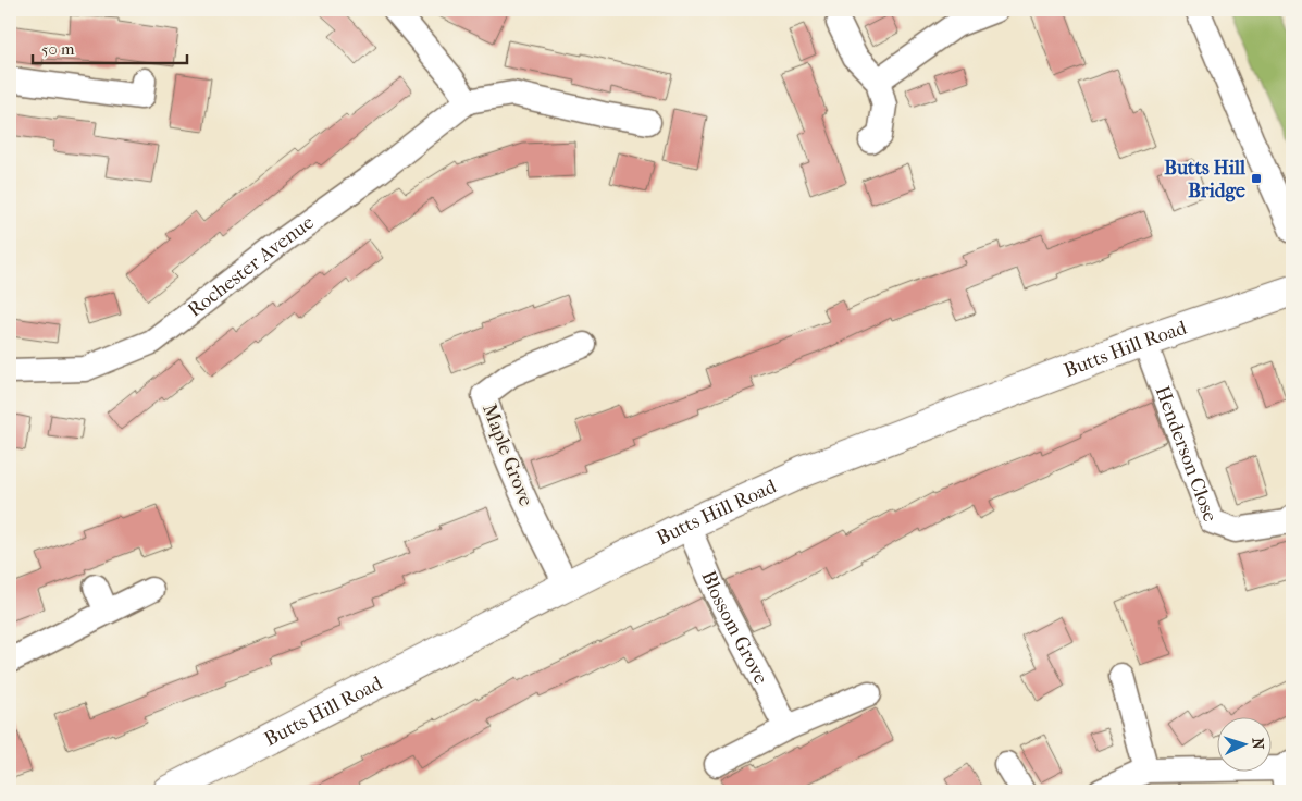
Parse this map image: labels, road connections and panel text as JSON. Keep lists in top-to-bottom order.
{
  "streets": {
    "street": [
      "Rochester Avenue",
      "Butts Hill Road",
      "Henderson Close",
      "Maple Grove",
      "Blossom Grove"
    ]
  },
  "crossings": [
    ["Butts Hill Road", "Henderson Close"],
    ["Butts Hill Road", "Maple Grove"],
    ["Butts Hill Road", "Blossom Grove"]
  ],
  "places": {
    "transit": ["Butts Hill Bridge"]
  },
  "scale_bar": "50 m",
  "north": "right"
}
